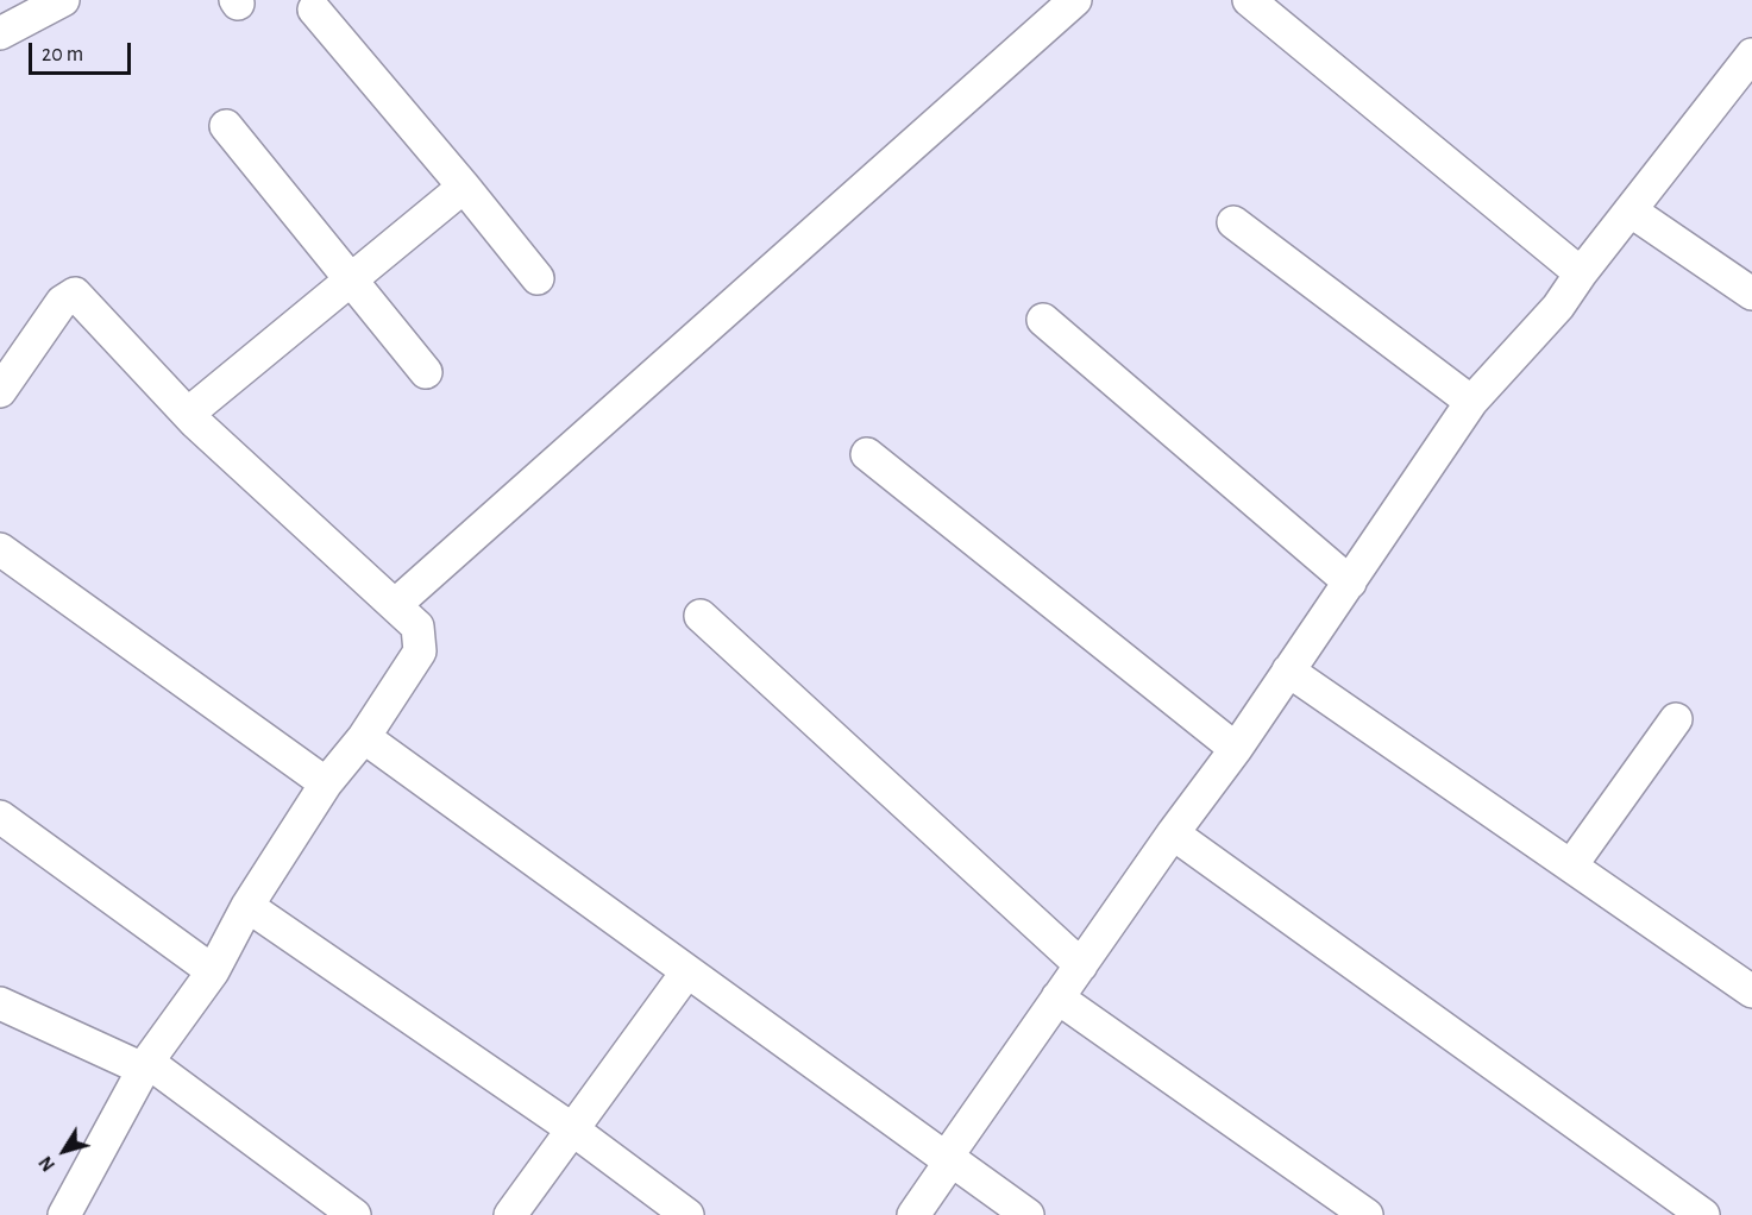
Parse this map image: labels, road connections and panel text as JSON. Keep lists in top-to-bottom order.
{
  "scale_bar": "20 m",
  "north": "bottom left"
}
